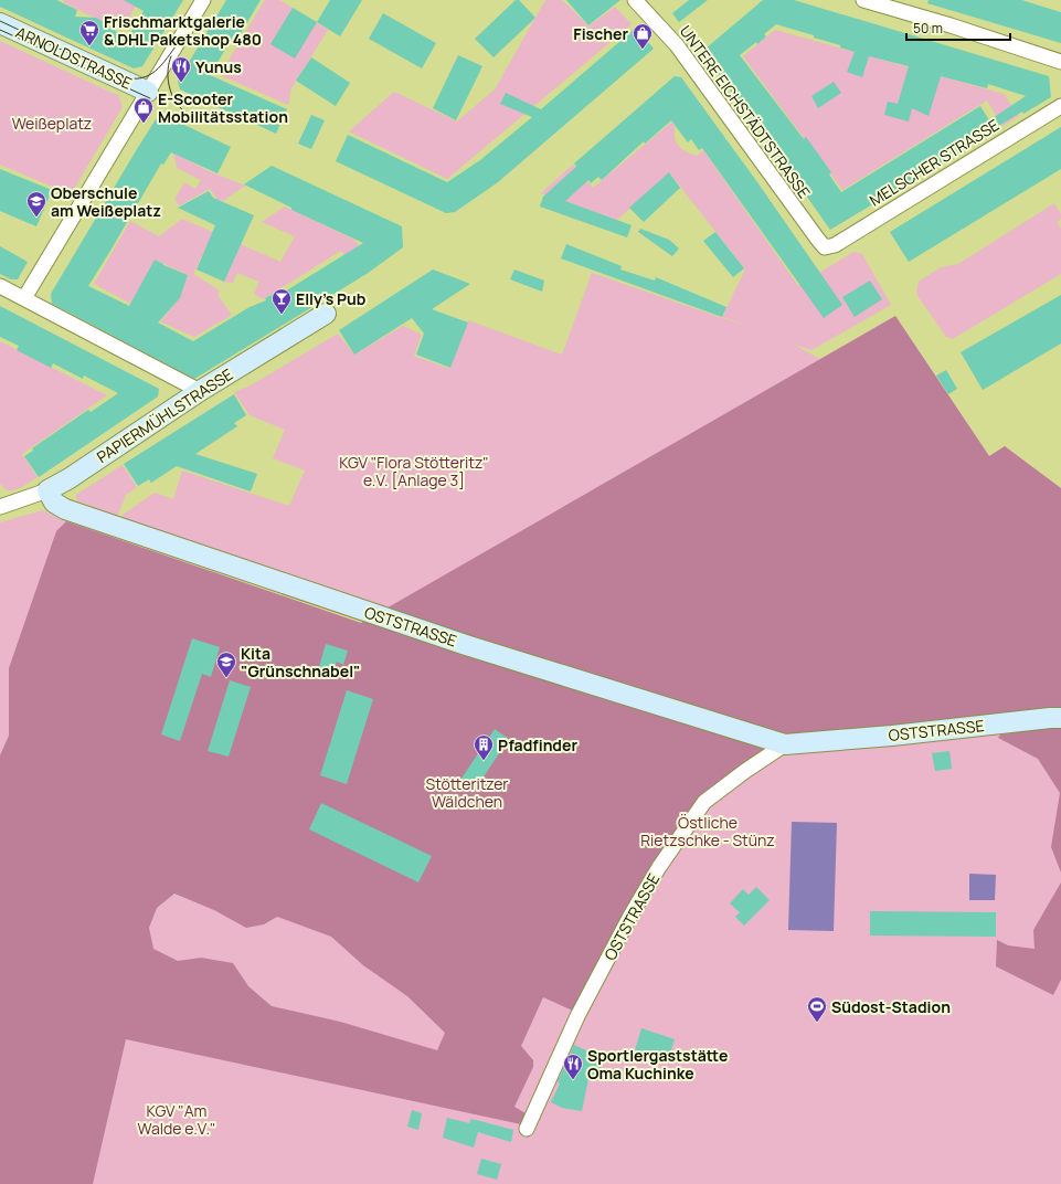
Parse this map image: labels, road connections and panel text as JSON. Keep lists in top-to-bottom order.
{
  "streets": {
    "street": [
      "ARNOLDSTRASSE",
      "UNTERE EICHSTÄDTSTRASSE",
      "MELSCHER STRASSE",
      "PAPIERMÜHLSTRASSE",
      "OSTSTRASSE"
    ]
  },
  "crossings": [
    ["UNTERE EICHSTÄDTSTRASSE", "MELSCHER STRASSE"],
    ["PAPIERMÜHLSTRASSE", "OSTSTRASSE"]
  ],
  "parks": [
    "Weißeplatz",
    "KGV \"Flora Stötteritz\" e.V. [Anlage 3]",
    "Stötteritzer Wäldchen",
    "Östliche Rietzschke - Stünz",
    "KGV \"Am Walde e.V.\""
  ],
  "places": {
    "supermarket": ["Frischmarktgalerie & DHL Paketshop 480"],
    "shop": ["Fischer", "E-Scooter Mobilitätsstation"],
    "restaurant": ["Yunus", "Sportlergaststätte Oma Kuchinke"],
    "school or university": ["Oberschule am Weißeplatz", "Kita \"Grünschnabel\""],
    "bar": ["Elly's Pub"],
    "building": ["Pfadfinder"],
    "sports": ["Südost-Stadion"]
  },
  "scale_bar": "50 m"
}
